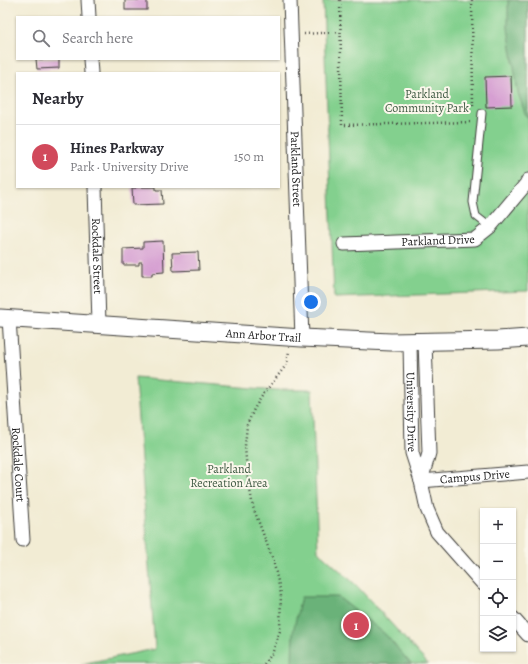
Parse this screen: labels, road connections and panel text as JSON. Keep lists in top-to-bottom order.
{
  "streets": {
    "street": [
      "Parkland Street",
      "Parkland Drive",
      "Rockdale Street",
      "Ann Arbor Trail",
      "University Drive",
      "Rockdale Court",
      "Campus Drive"
    ]
  },
  "crossings": [
    ["Parkland Street", "Ann Arbor Trail"],
    ["Rockdale Street", "Ann Arbor Trail"],
    ["Ann Arbor Trail", "University Drive"],
    ["Ann Arbor Trail", "Rockdale Court"],
    ["University Drive", "Campus Drive"]
  ],
  "parks": ["Parkland Community Park", "Parkland Recreation Area"],
  "page": {
    "search": "Search here",
    "heading": "Nearby",
    "list": [
      {
        "mark": "1",
        "name": "Hines Parkway",
        "note": "Park · University Drive",
        "value": "150 m"
      }
    ],
    "map_buttons": ["+", "−"],
    "pins": "1"
  }
}
